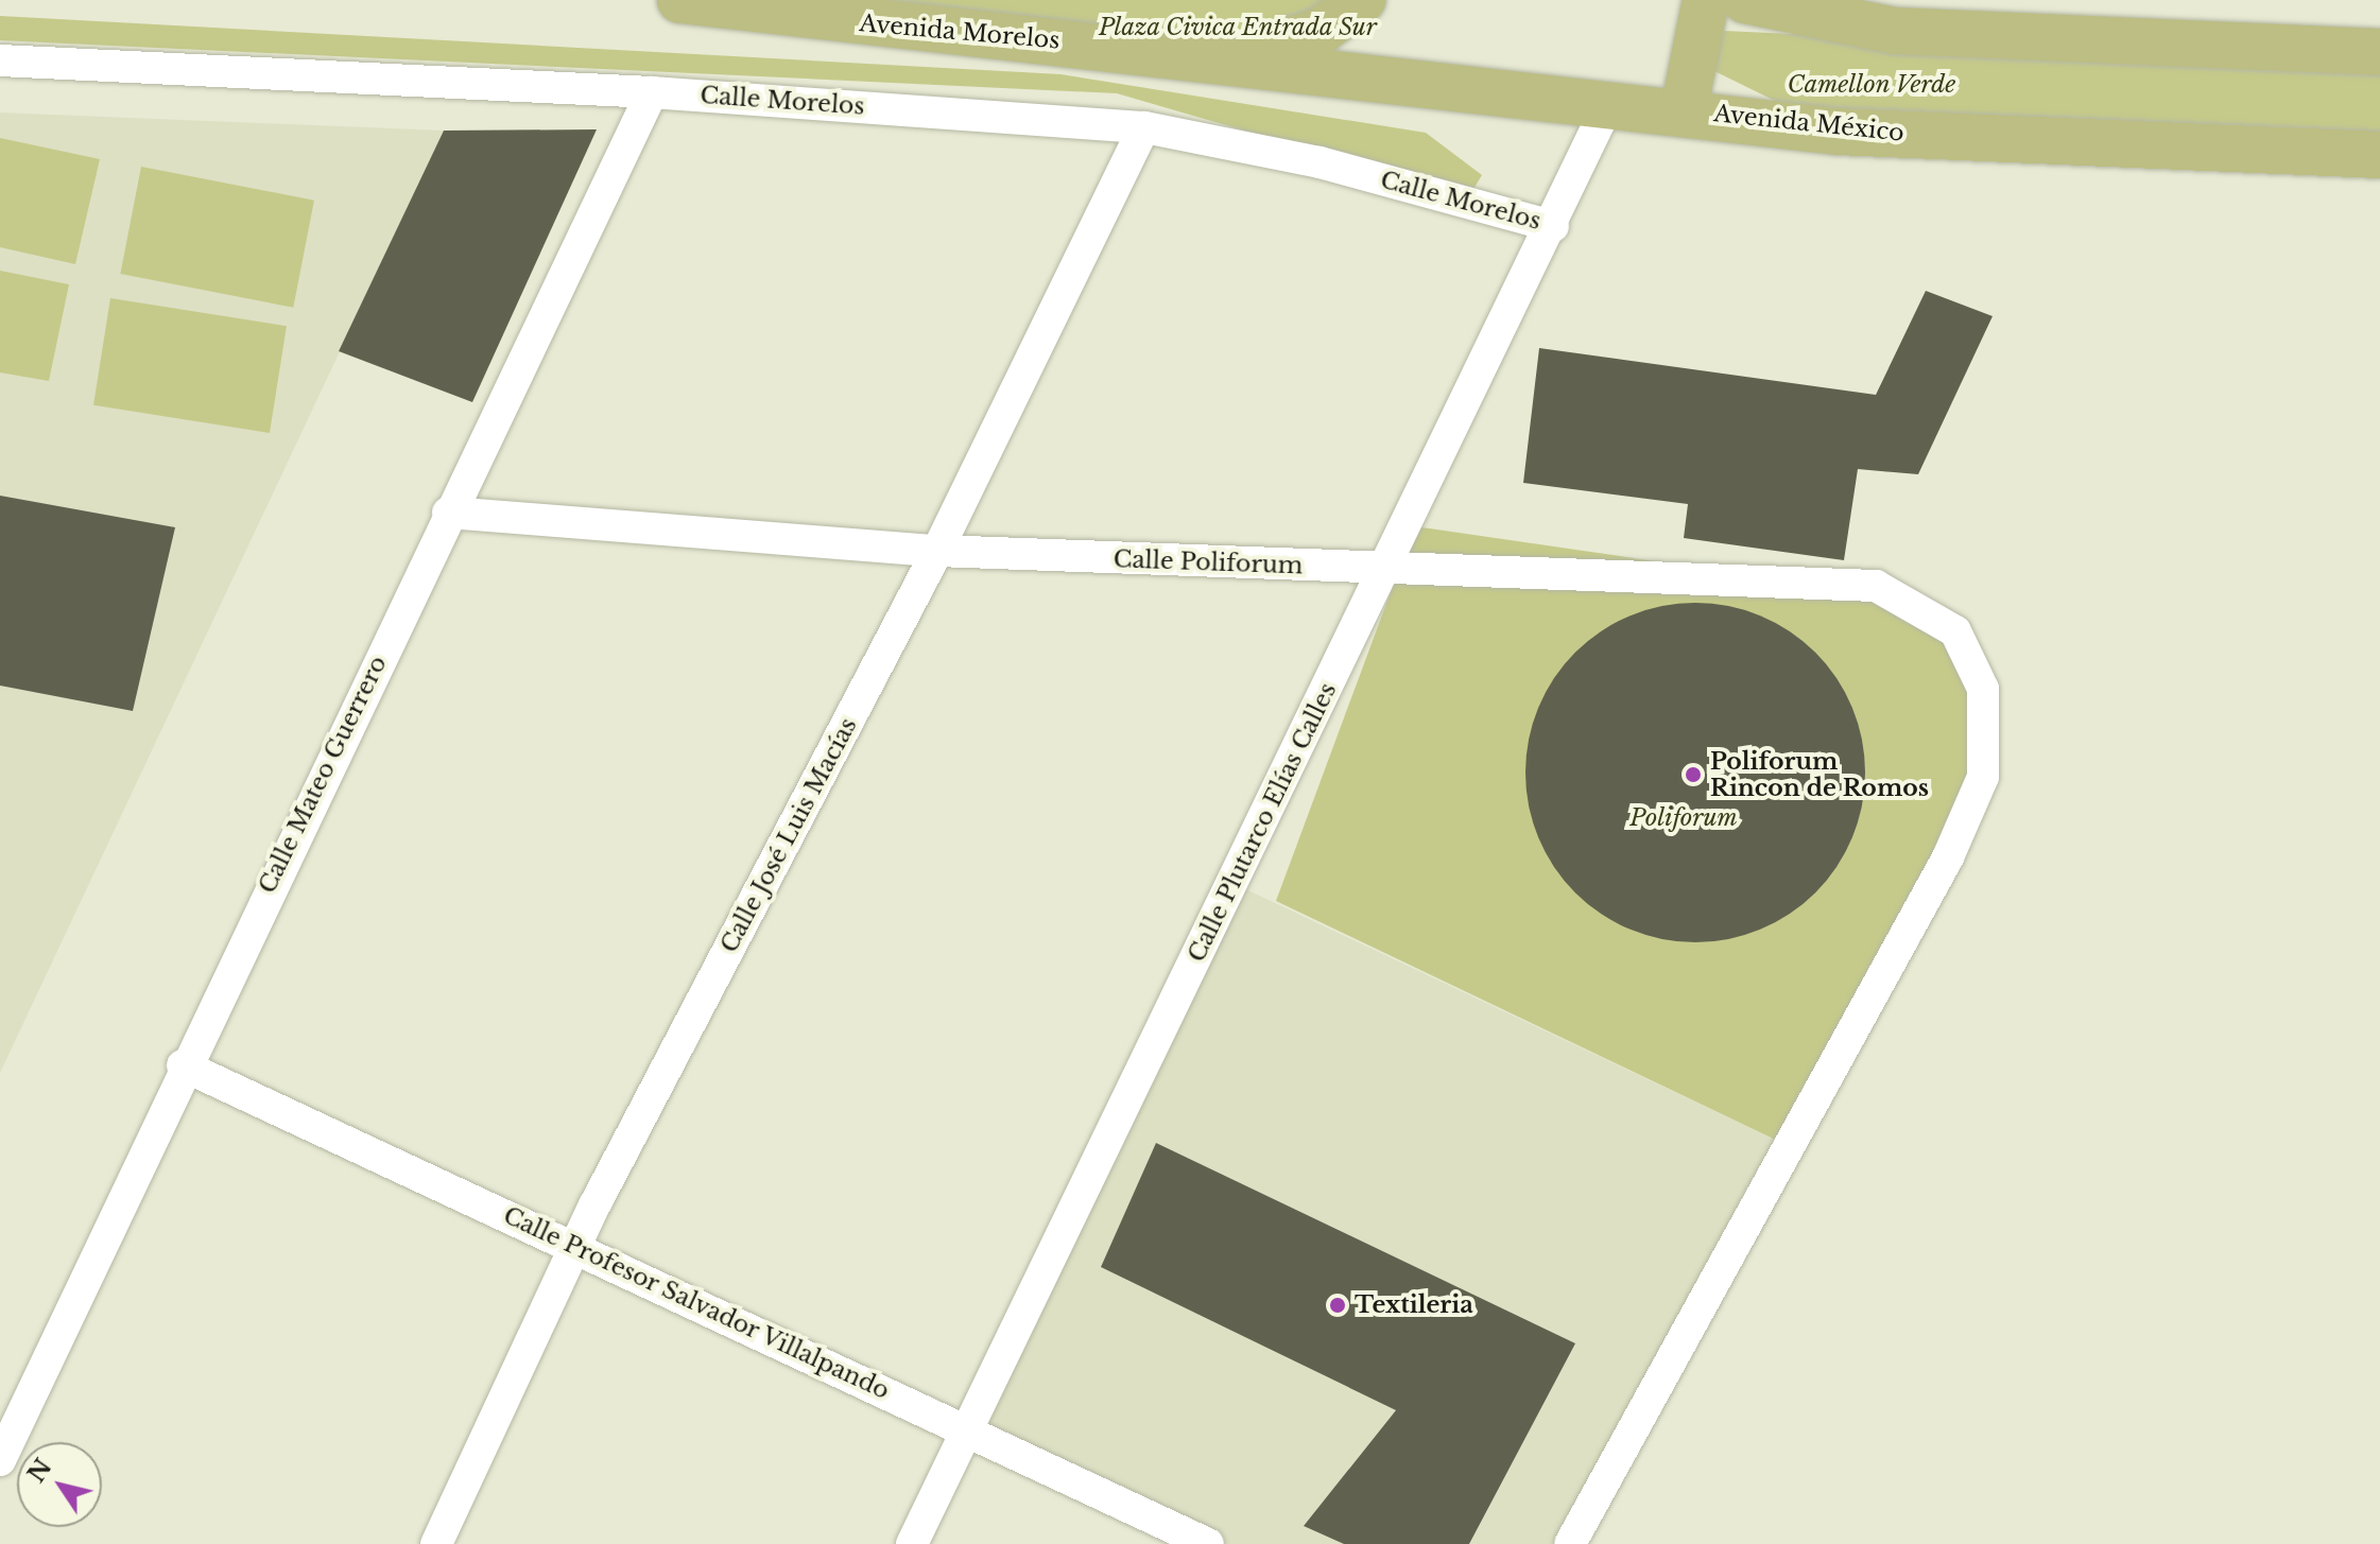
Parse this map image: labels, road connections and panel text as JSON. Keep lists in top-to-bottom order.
{
  "streets": {
    "main road": ["Avenida Morelos", "Avenida México"],
    "street": [
      "Calle Morelos",
      "Calle Poliforum",
      "Calle Mateo Guerrero",
      "Calle Plutarco Elías Calles",
      "Calle José Luis Macías",
      "Calle Profesor Salvador Villalpando"
    ]
  },
  "crossings": [
    ["Avenida Morelos", "Avenida México"],
    ["Calle Morelos", "Calle Mateo Guerrero"],
    ["Calle Morelos", "Calle Plutarco Elías Calles"],
    ["Calle Morelos", "Calle José Luis Macías"],
    ["Avenida México", "Calle Plutarco Elías Calles"],
    ["Calle Poliforum", "Calle Mateo Guerrero"],
    ["Calle Poliforum", "Calle Plutarco Elías Calles"],
    ["Calle Poliforum", "Calle José Luis Macías"],
    ["Calle Mateo Guerrero", "Calle Profesor Salvador Villalpando"],
    ["Calle Plutarco Elías Calles", "Calle Profesor Salvador Villalpando"],
    ["Calle José Luis Macías", "Calle Profesor Salvador Villalpando"]
  ],
  "parks": ["Plaza Civica Entrada Sur", "Camellon Verde", "Poliforum"],
  "places": ["Poliforum Rincon de Romos", "Textileria"],
  "north": "top left"
}
